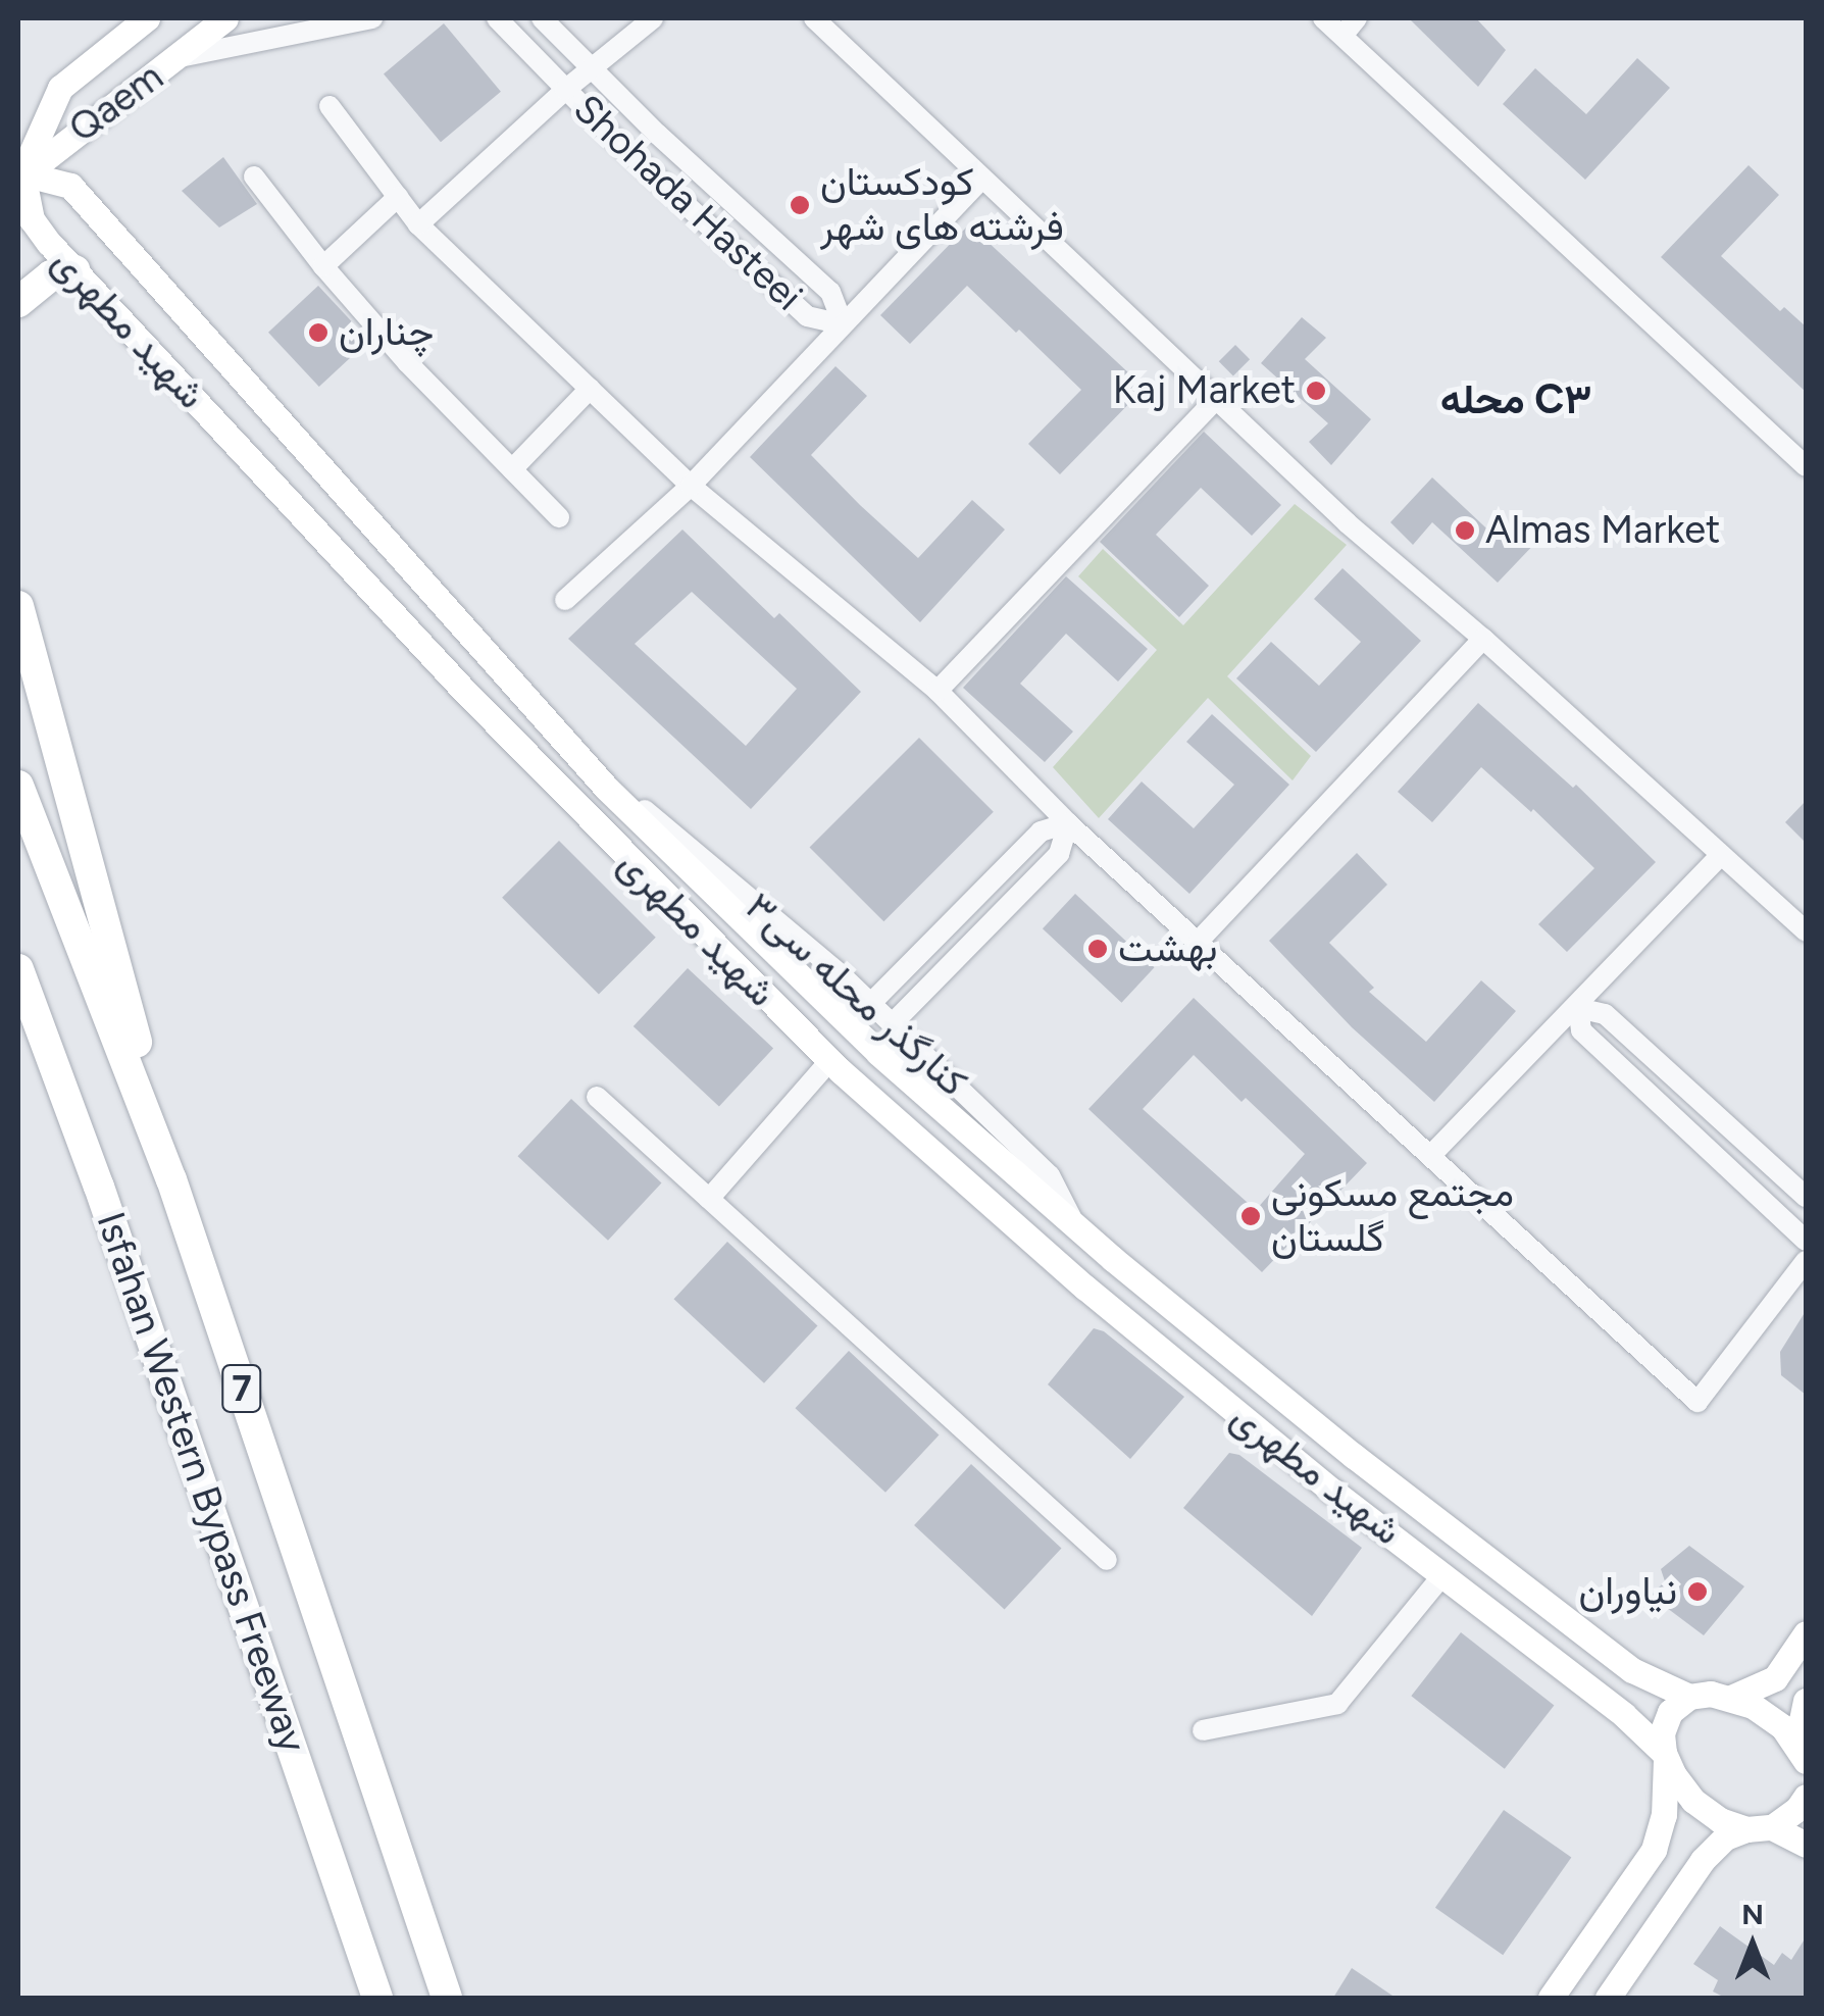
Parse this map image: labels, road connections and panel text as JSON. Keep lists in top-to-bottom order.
{
  "streets": {
    "highway": ["7", "Isfahan Western Bypass Freeway"],
    "main road": ["Qaem", "شهید مطهری"],
    "street": ["Shohada Hasteei", "کنارگذر محله سی۳"]
  },
  "crossings": [
    ["Qaem", "شهید مطهری"],
    ["شهید مطهری", "کنارگذر محله سی۳"]
  ],
  "districts": ["محله C۳"],
  "places": [
    "کودکستان فرشته های شهر",
    "چناران",
    "Kaj Market",
    "Almas Market",
    "بهشت",
    "مجتمع مسکونی گلستان",
    "نیاوران"
  ],
  "north": "top"
}
